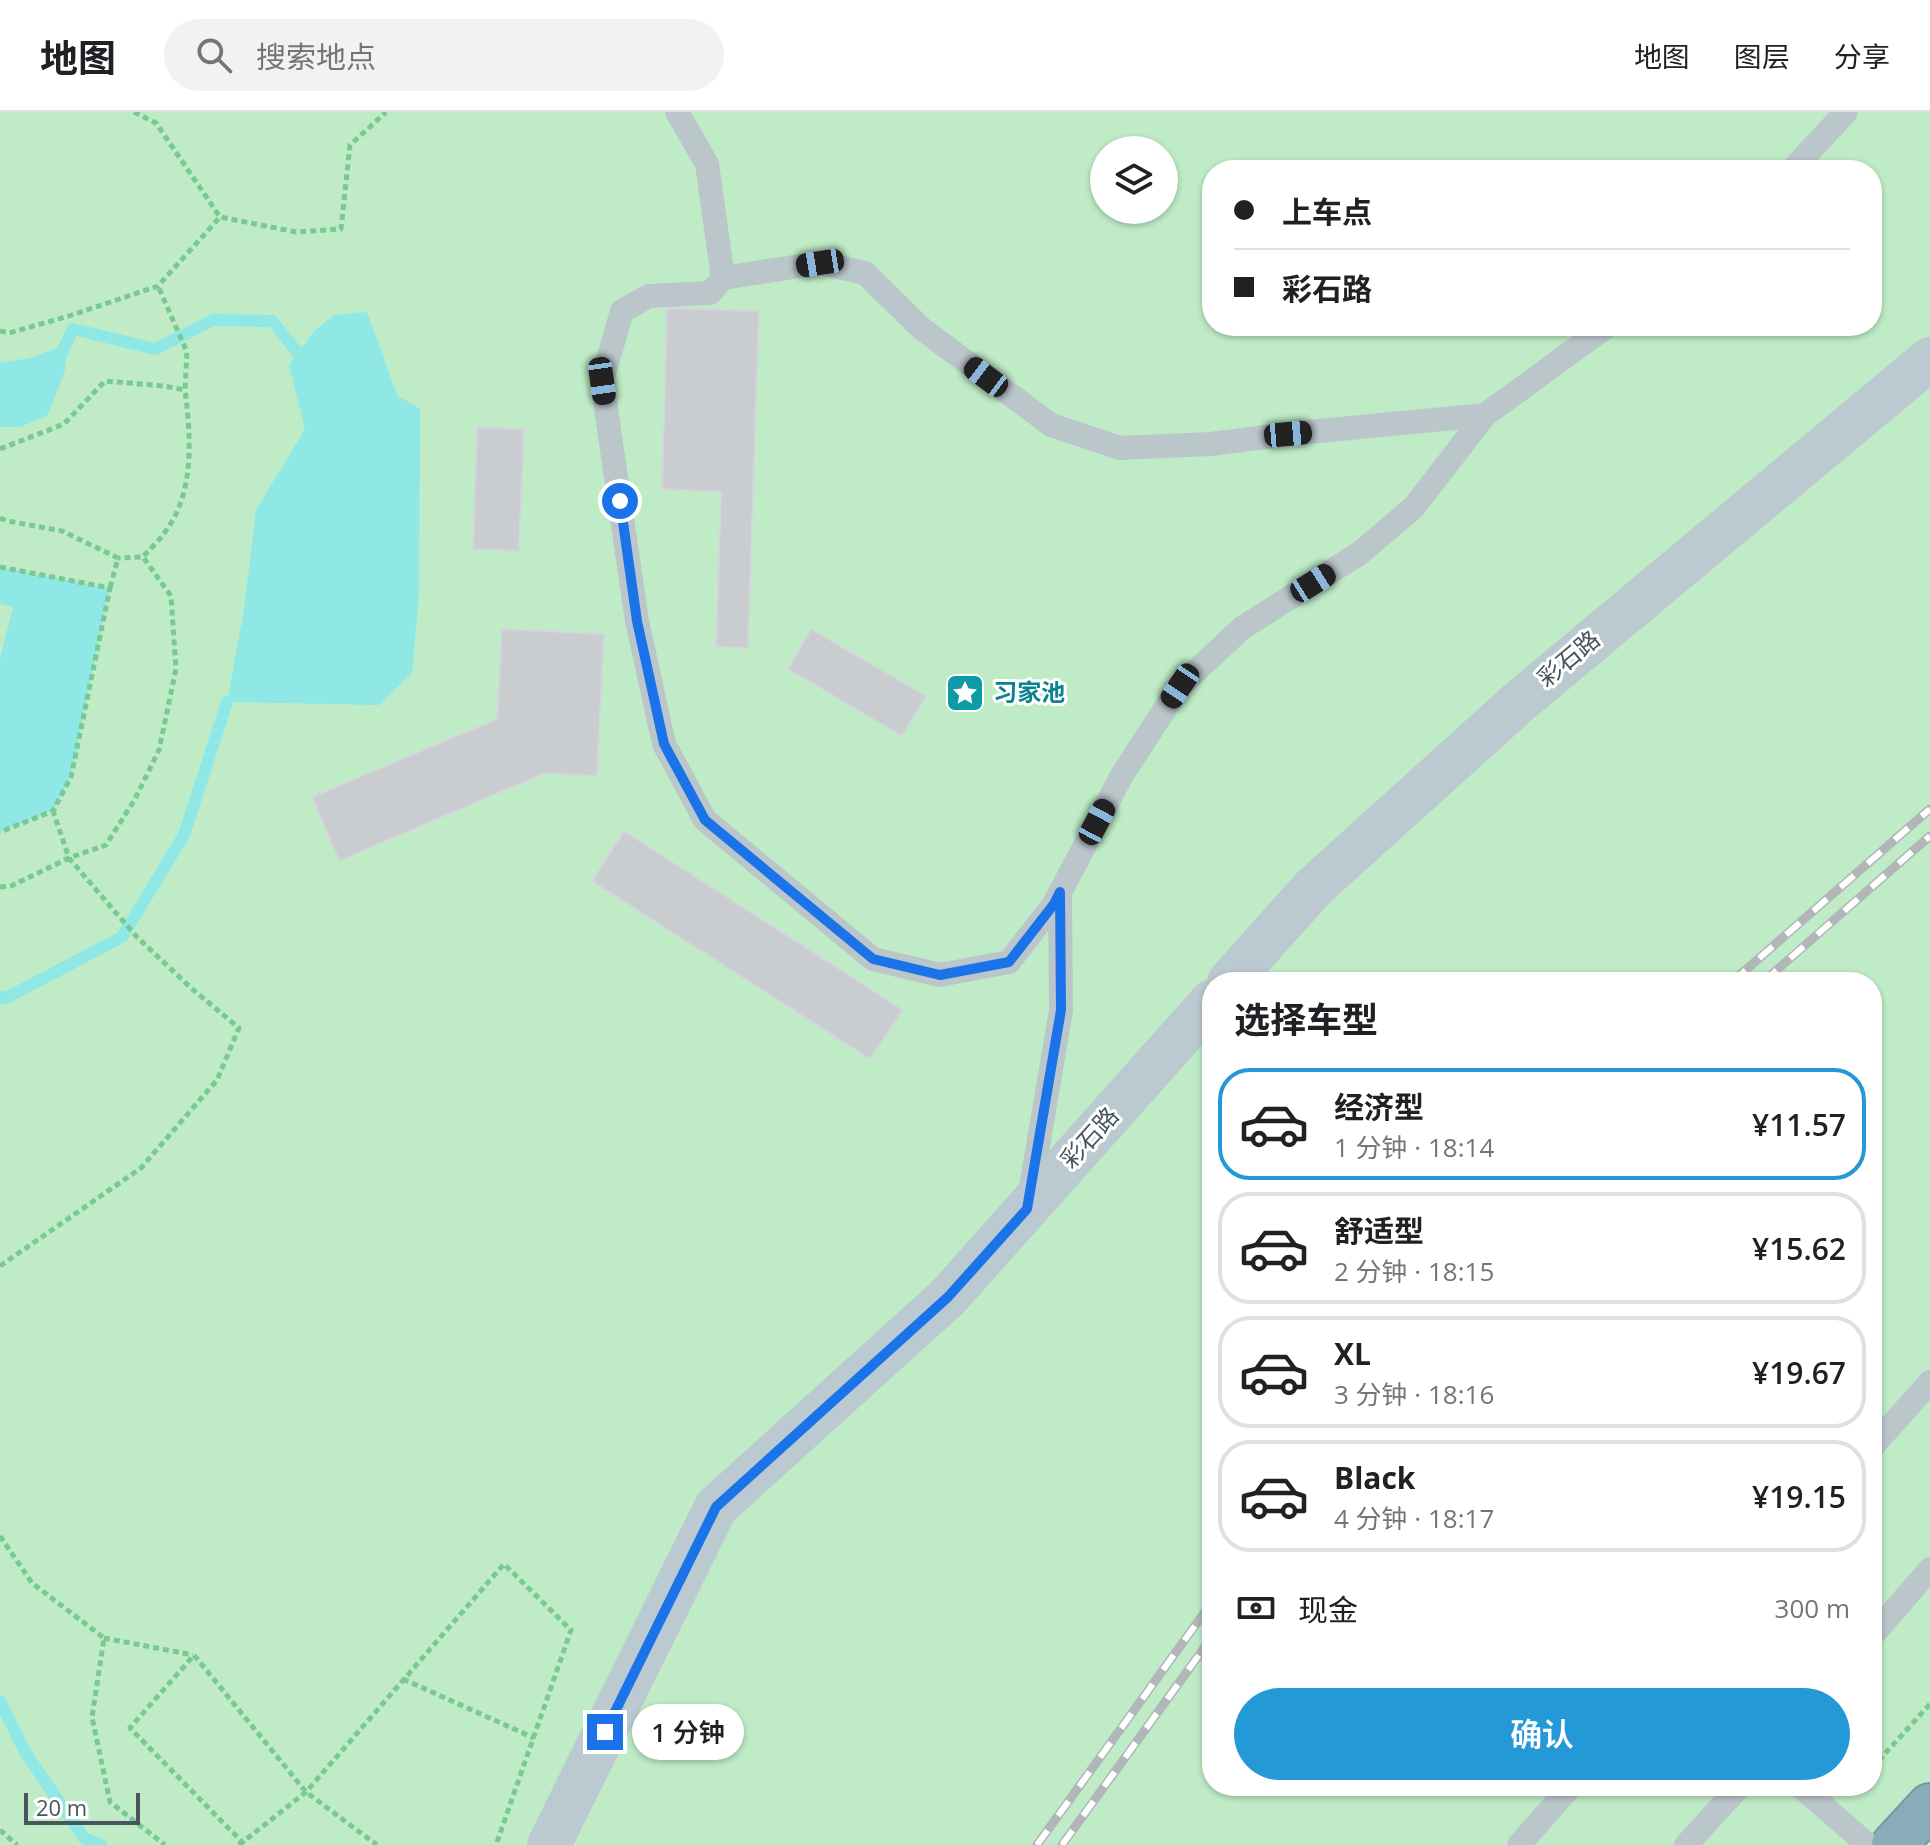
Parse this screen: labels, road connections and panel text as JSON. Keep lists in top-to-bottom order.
{
  "streets": {
    "street": ["彩石路"]
  },
  "places": {
    "place": ["习家池"]
  },
  "scale_bar": "20 m",
  "page": {
    "header": "地图",
    "search": "搜索地点",
    "nav": ["地图", "图层", "分享"],
    "banner": ["上车点", "彩石路"],
    "heading": "选择车型",
    "list": [
      {
        "name": "经济型",
        "note": "1 分钟 · 18:14",
        "value": "¥11.57"
      },
      {
        "name": "舒适型",
        "note": "2 分钟 · 18:15",
        "value": "¥15.62"
      },
      {
        "name": "XL",
        "note": "3 分钟 · 18:16",
        "value": "¥19.67"
      },
      {
        "name": "Black",
        "note": "4 分钟 · 18:17",
        "value": "¥19.15"
      }
    ],
    "pay": ["现金", "300 m"],
    "buttons": "确认",
    "bubble": "1 分钟",
    "scale": "20 m"
  }
}
